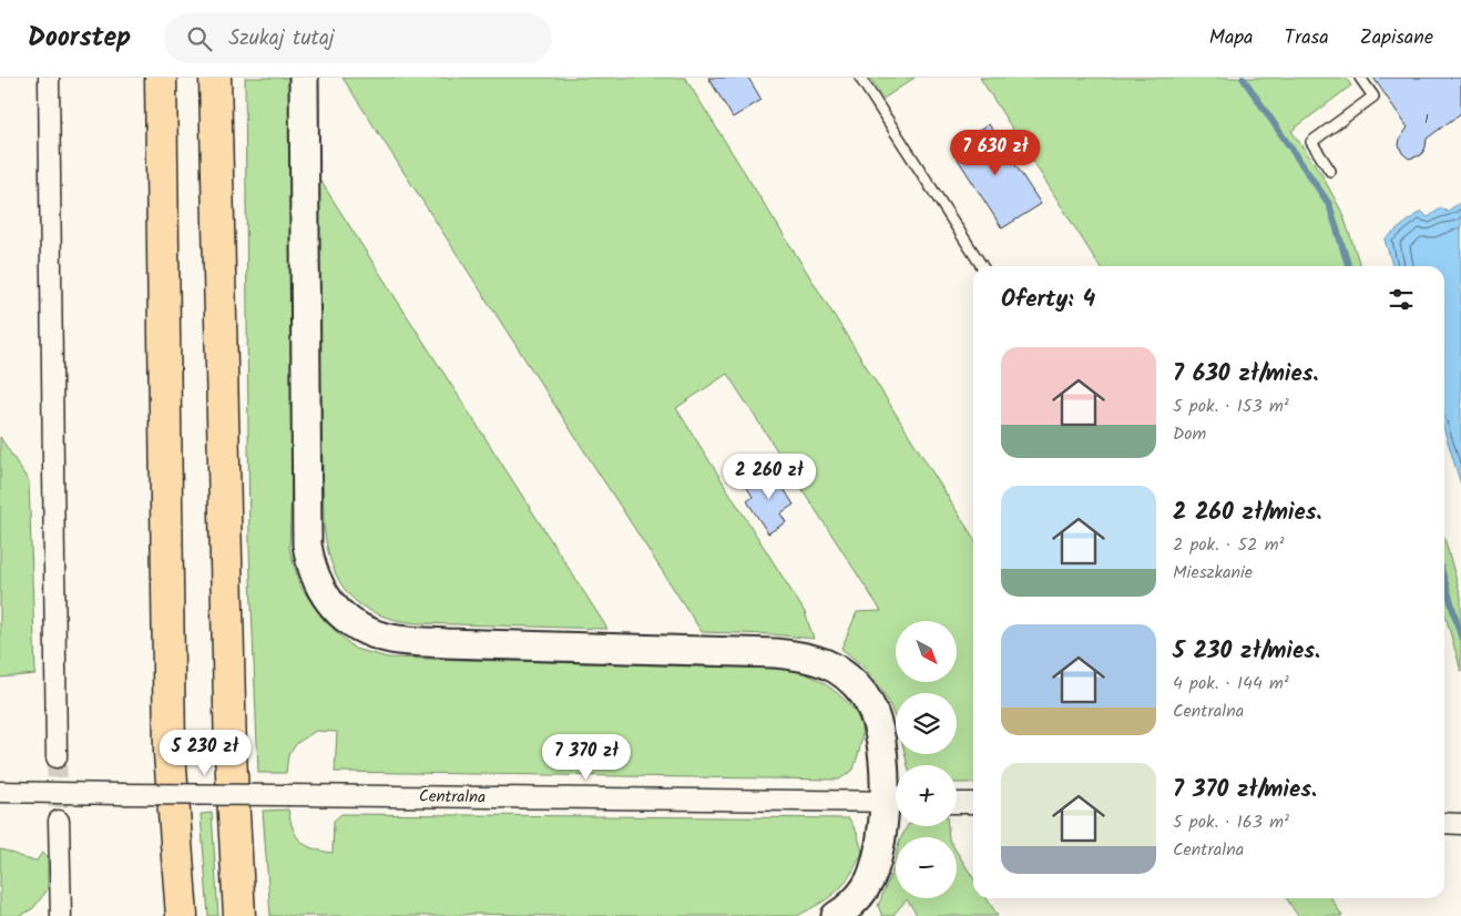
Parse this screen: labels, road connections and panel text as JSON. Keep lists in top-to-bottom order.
{
  "streets": {
    "street": ["Centralna"]
  },
  "house_numbers": ["1"],
  "north": "bottom right",
  "page": {
    "header": "Doorstep",
    "search": "Szukaj tutaj",
    "nav": ["Mapa", "Trasa", "Zapisane"],
    "price": [
      "7 630 zł",
      "2 260 zł",
      "5 230 zł",
      "7 370 zł"
    ],
    "heading": "Oferty: 4",
    "list": [
      {
        "name": "7 630 zł/mies.",
        "note": "5 pok. · 153 m² · Dom"
      },
      {
        "name": "2 260 zł/mies.",
        "note": "2 pok. · 52 m² · Mieszkanie"
      },
      {
        "name": "5 230 zł/mies.",
        "note": "4 pok. · 144 m² · Centralna"
      },
      {
        "name": "7 370 zł/mies.",
        "note": "5 pok. · 163 m² · Centralna"
      }
    ],
    "map_buttons": ["+", "−"]
  }
}
